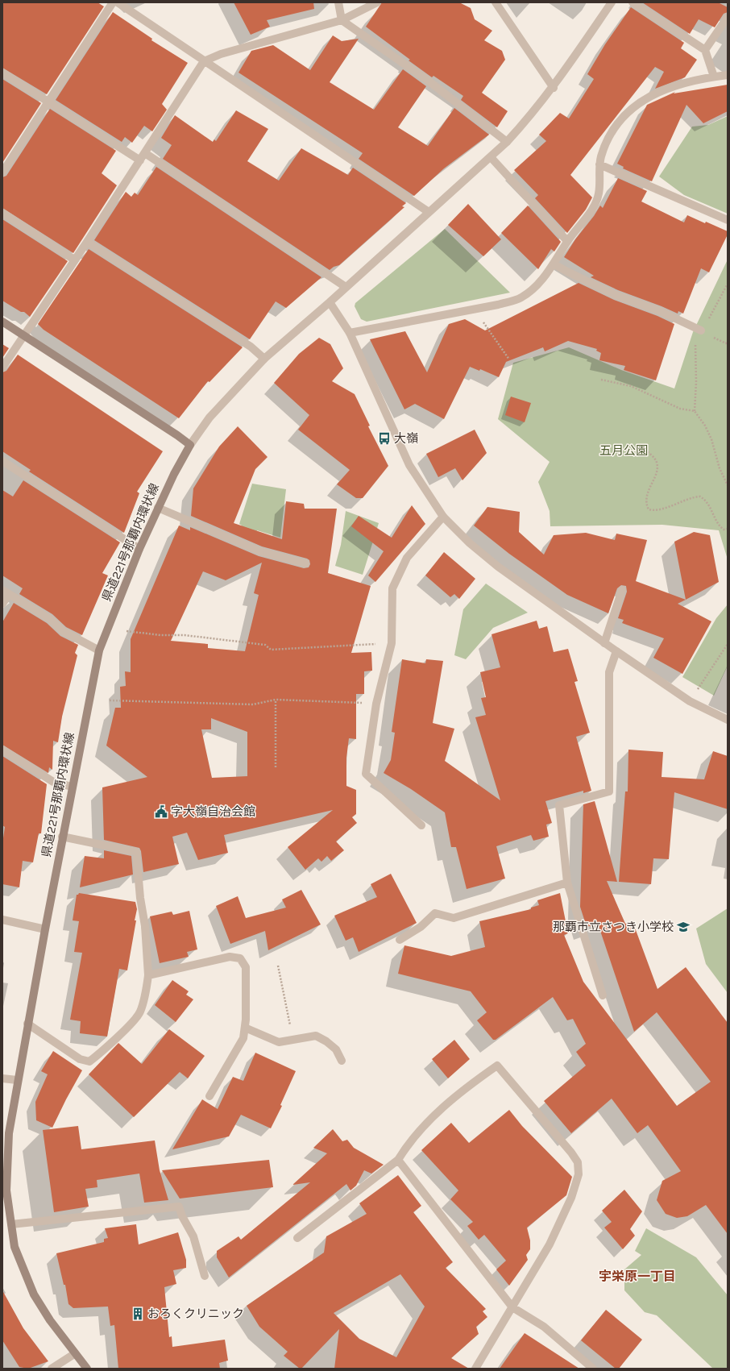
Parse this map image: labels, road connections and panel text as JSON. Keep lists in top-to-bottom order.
{
  "streets": {
    "main road": ["県道221号那覇内環状線"]
  },
  "districts": ["宇栄原一丁目"],
  "parks": ["五月公園"],
  "places": {
    "bus stop": ["大嶺"],
    "public building": ["字大嶺自治会館"],
    "school or university": ["那覇市立さつき小学校"],
    "building": ["おろくクリニック"]
  }
}
